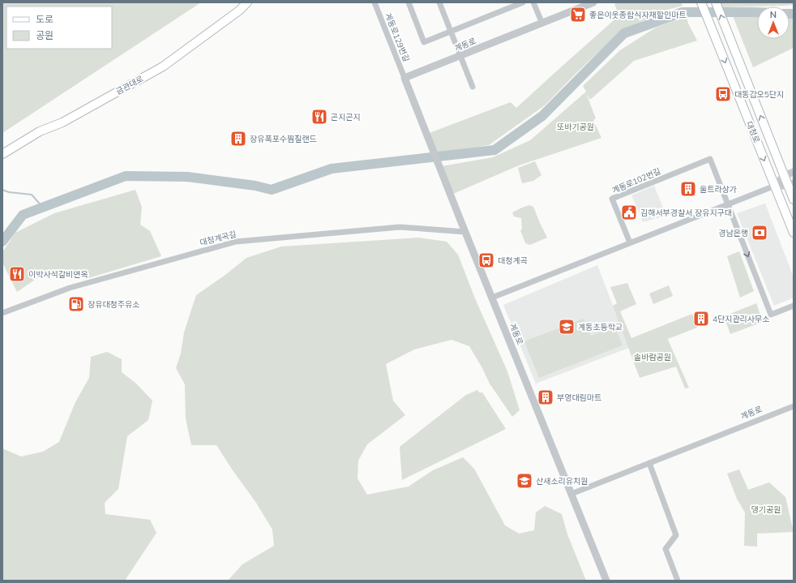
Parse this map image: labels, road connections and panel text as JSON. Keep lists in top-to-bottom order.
{
  "streets": {
    "main road": ["금관대로", "대청로"],
    "street": [
      "계동로129번길",
      "계동로",
      "계동로102번길",
      "대청계곡길"
    ]
  },
  "crossings": [
    ["계동로129번길", "계동로"],
    ["계동로", "대청계곡길"]
  ],
  "parks": ["또바기공원", "솔바람공원", "댕기공원"],
  "places": {
    "supermarket": ["좋은이웃종합식자재할인마트"],
    "bus stop": ["대동갑오5단지", "대청계곡"],
    "restaurant": ["곤지곤지", "이박사석갈비면옥"],
    "building": [
      "장유폭포수찜질랜드",
      "울트라상가",
      "4단지관리사무소",
      "부영대림마트"
    ],
    "public building": ["김해서부경찰서 장유지구대"],
    "bank": ["경남은행"],
    "fuel station": ["장유대청주유소"],
    "school or university": ["계동초등학교", "산새소리유치원"]
  },
  "legend": ["도로", "공원"],
  "north": "top"
}
